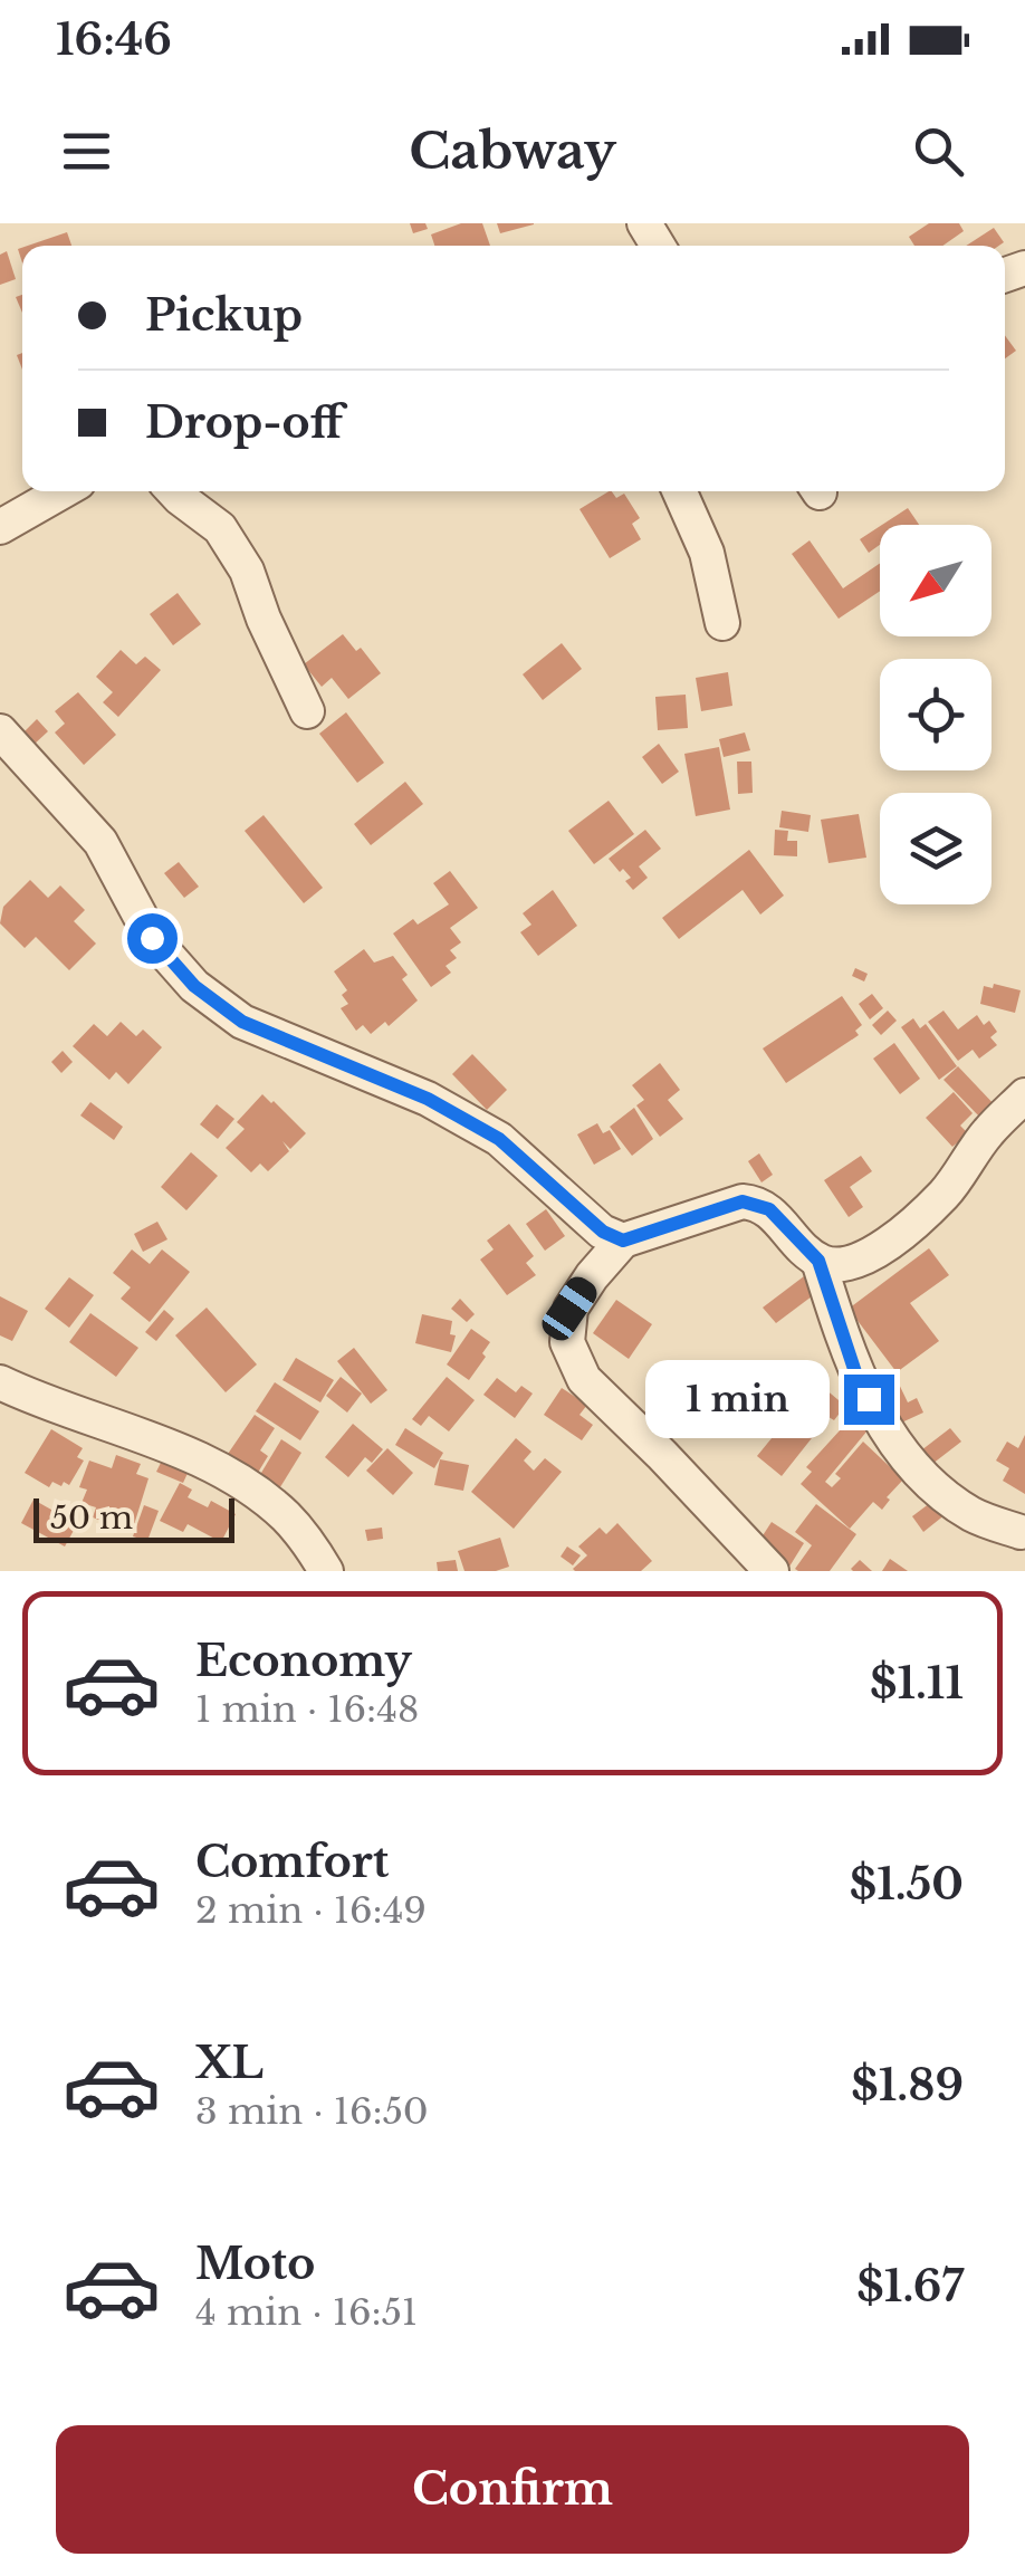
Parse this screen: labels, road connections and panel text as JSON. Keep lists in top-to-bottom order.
{
  "scale_bar": "50 m",
  "north": "bottom left",
  "page": {
    "status": "16:46",
    "header": "Cabway",
    "banner": ["Pickup", "Drop-off"],
    "bubble": "1 min",
    "scale": "50 m",
    "list": [
      {
        "name": "Economy",
        "note": "1 min · 16:48",
        "value": "$1.11"
      },
      {
        "name": "Comfort",
        "note": "2 min · 16:49",
        "value": "$1.50"
      },
      {
        "name": "XL",
        "note": "3 min · 16:50",
        "value": "$1.89"
      },
      {
        "name": "Moto",
        "note": "4 min · 16:51",
        "value": "$1.67"
      }
    ],
    "buttons": "Confirm"
  }
}
